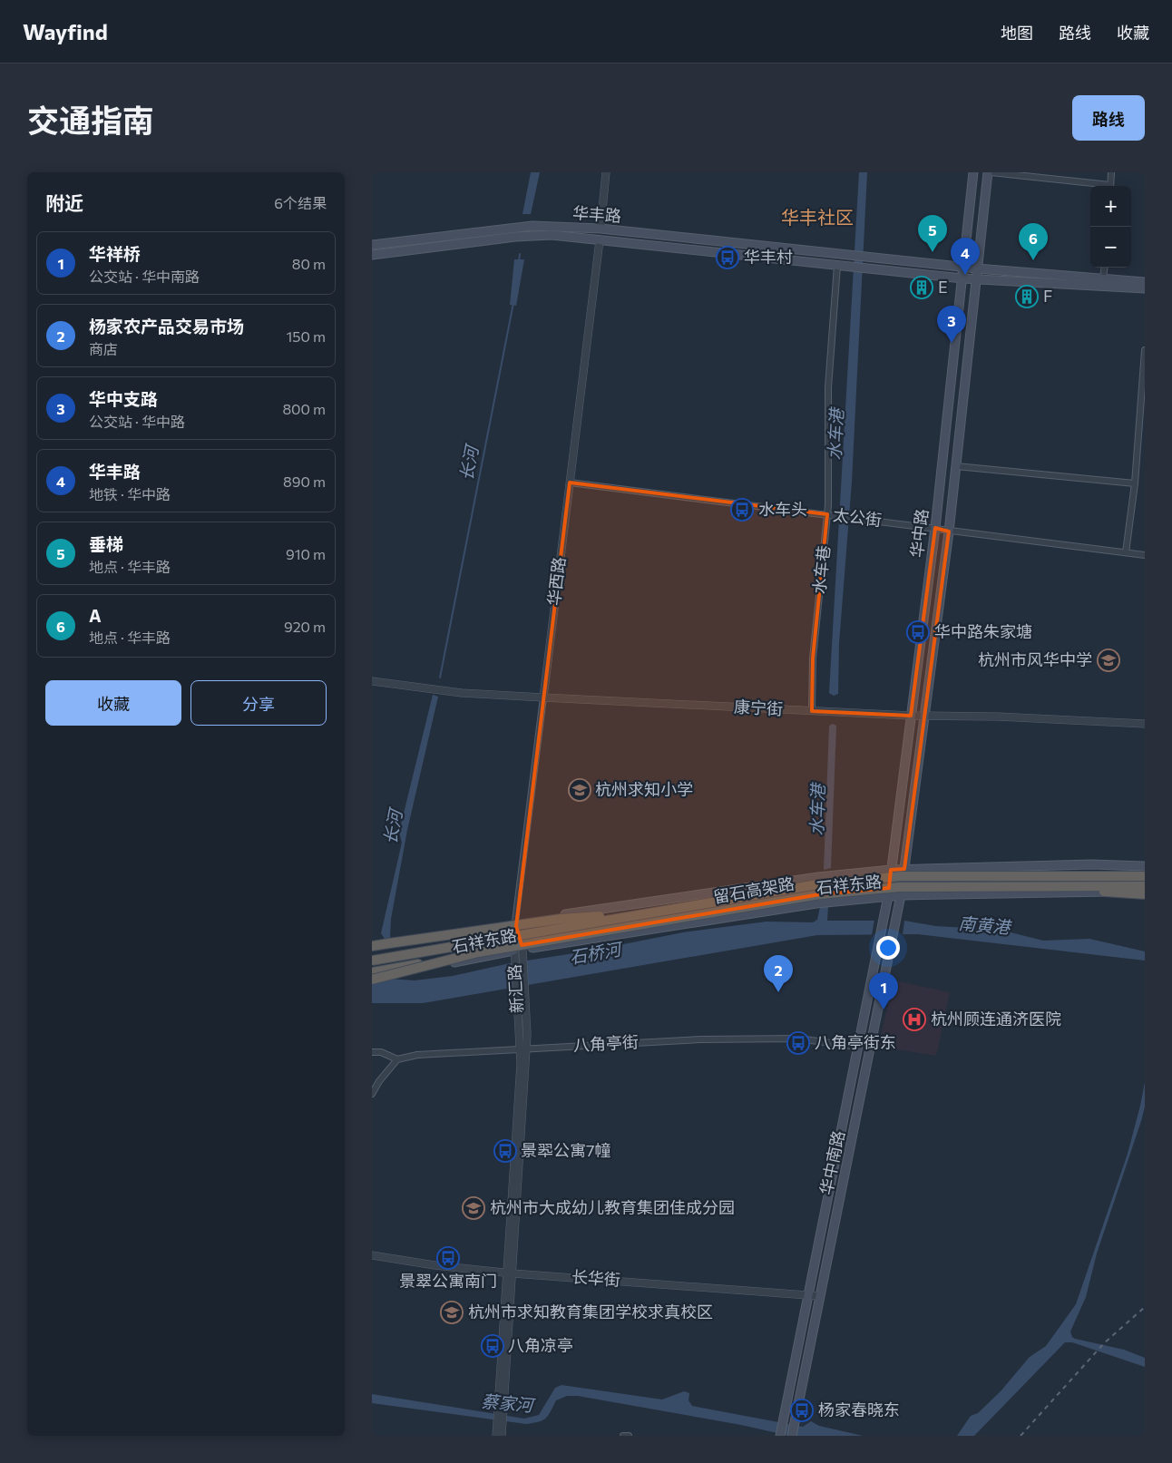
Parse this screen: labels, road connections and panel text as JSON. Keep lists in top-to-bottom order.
{
  "streets": {
    "highway": ["留石高架路"],
    "main road": [
      "华丰路",
      "华中路",
      "石祥东路",
      "华中南路"
    ],
    "street": [
      "太公街",
      "水车巷",
      "华西路",
      "康宁街",
      "新汇路",
      "八角亭街",
      "长华街"
    ]
  },
  "crossings": [
    ["华丰路", "华中路"],
    ["华丰路", "水车巷"],
    ["华丰路", "华西路"],
    ["太公街", "华中路"],
    ["太公街", "水车巷"],
    ["太公街", "华西路"],
    ["华中路", "康宁街"],
    ["华中路", "石祥东路"],
    ["华中路", "华中南路"],
    ["水车巷", "康宁街"],
    ["华西路", "康宁街"],
    ["华西路", "石祥东路"],
    ["华西路", "新汇路"],
    ["石祥东路", "新汇路"],
    ["石祥东路", "华中南路"],
    ["新汇路", "八角亭街"],
    ["新汇路", "长华街"],
    ["八角亭街", "华中南路"],
    ["华中南路", "长华街"]
  ],
  "districts": ["华丰社区"],
  "water": [
    "水车港",
    "长河",
    "南黄港",
    "石桥河",
    "蔡家河"
  ],
  "places": {
    "bus stop": [
      "华丰村",
      "水车头",
      "华中路朱家塘",
      "八角亭街东",
      "景翆公寓7幢",
      "景翠公寓南门",
      "八角凉亭",
      "杨家春晓东"
    ],
    "building": ["E", "F"],
    "school or university": [
      "杭州市风华中学",
      "杭州求知小学",
      "杭州市大成幼儿教育集团佳成分园",
      "杭州市求知教育集团学校求真校区"
    ],
    "hospital": ["杭州顾连通济医院"]
  },
  "page": {
    "header": "Wayfind",
    "nav": ["地图", "路线", "收藏"],
    "title": "交通指南",
    "buttons": [
      "路线",
      ["收藏", "分享"]
    ],
    "heading": ["附近", "6个结果"],
    "map_buttons": ["+", "−"],
    "pins": [
      "5",
      "6",
      "4",
      "3",
      "2",
      "1"
    ],
    "list": [
      {
        "mark": "1",
        "name": "华祥桥",
        "note": "公交站 · 华中南路",
        "value": "80 m"
      },
      {
        "mark": "2",
        "name": "杨家农产品交易市场",
        "note": "商店",
        "value": "150 m"
      },
      {
        "mark": "3",
        "name": "华中支路",
        "note": "公交站 · 华中路",
        "value": "800 m"
      },
      {
        "mark": "4",
        "name": "华丰路",
        "note": "地铁 · 华中路",
        "value": "890 m"
      },
      {
        "mark": "5",
        "name": "垂梯",
        "note": "地点 · 华丰路",
        "value": "910 m"
      },
      {
        "mark": "6",
        "name": "A",
        "note": "地点 · 华丰路",
        "value": "920 m"
      }
    ]
  }
}
